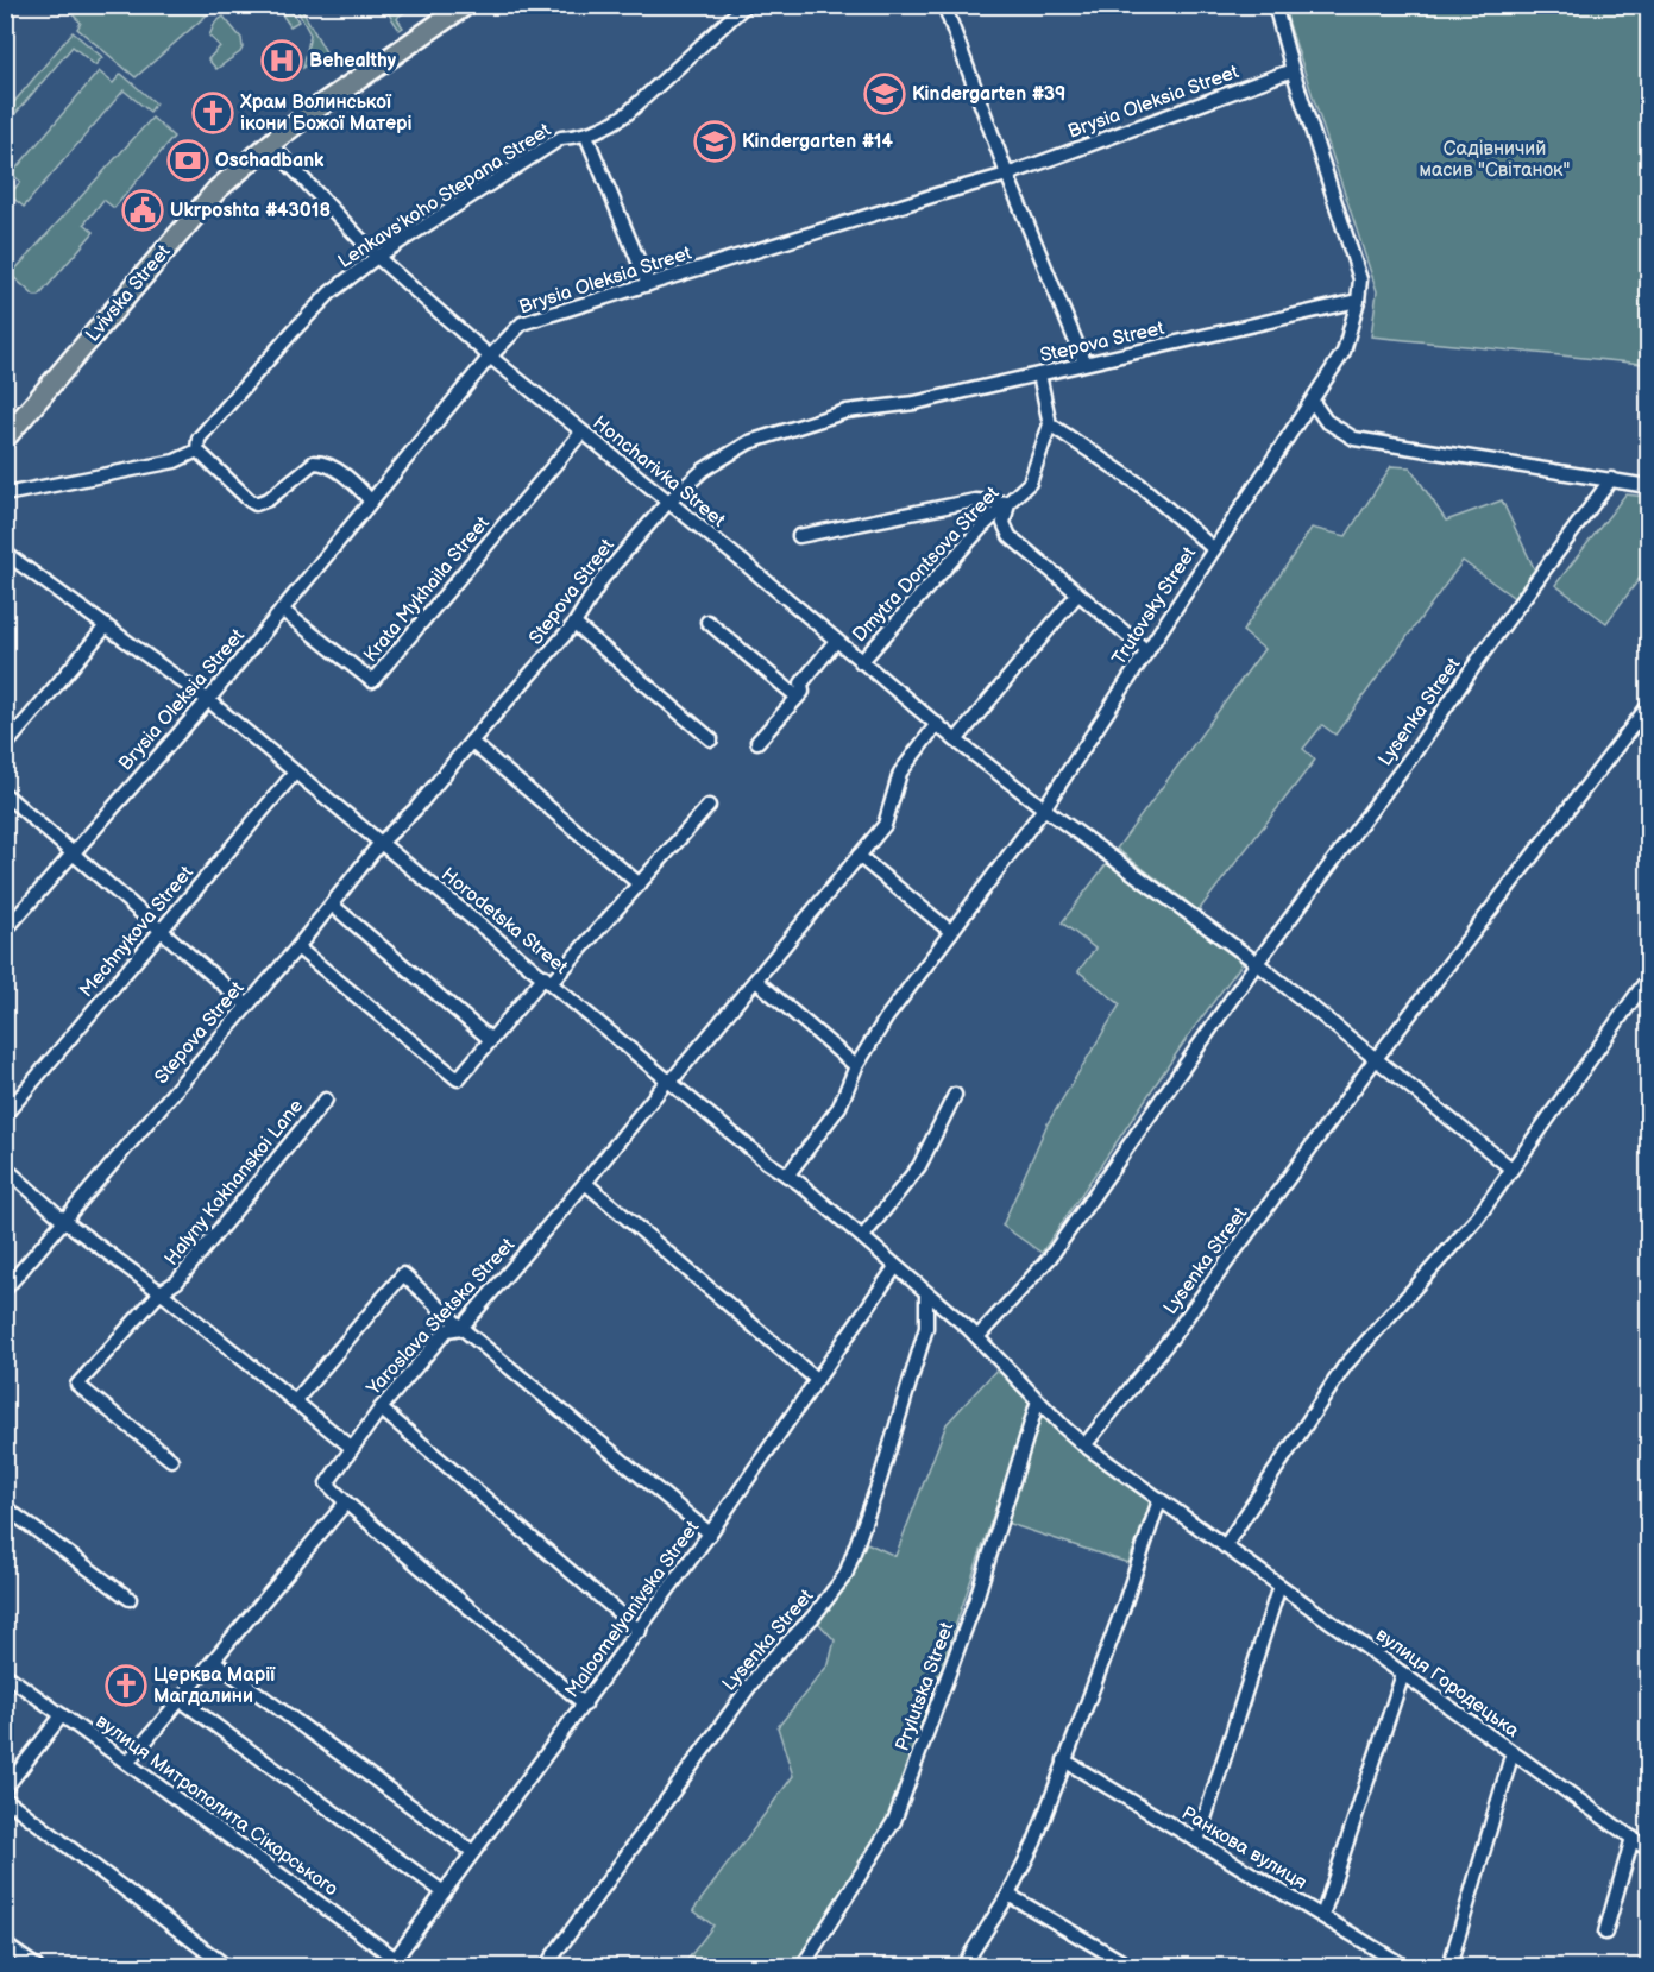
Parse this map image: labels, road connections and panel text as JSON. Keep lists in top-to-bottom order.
{
  "streets": {
    "main road": ["Lvivska Street"],
    "street": [
      "Brysia Oleksia Street",
      "Lenkavsʹkoho Stepana Street",
      "Stepova Street",
      "Honcharivka Street",
      "Dmytra Dontsova Street",
      "Krata Mykhaila Street",
      "Trutovsky Street",
      "Lysenka Street",
      "Horodetska Street",
      "Mechnykova Street",
      "Halyny Kokhanskoi Lane",
      "Yaroslava Stetska Street",
      "Maloomelyanivska Street",
      "вулиця Городецька",
      "Prylutska Street",
      "вулиця Митрополита Сікорського",
      "Ранкова вулиця"
    ]
  },
  "crossings": [
    ["Brysia Oleksia Street", "Honcharivka Street"],
    ["Brysia Oleksia Street", "Krata Mykhaila Street"],
    ["Brysia Oleksia Street", "Trutovsky Street"],
    ["Brysia Oleksia Street", "Horodetska Street"],
    ["Lenkavsʹkoho Stepana Street", "Honcharivka Street"],
    ["Lvivska Street", "Honcharivka Street"],
    ["Stepova Street", "Honcharivka Street"],
    ["Stepova Street", "Trutovsky Street"],
    ["Stepova Street", "Horodetska Street"],
    ["Honcharivka Street", "Dmytra Dontsova Street"],
    ["Honcharivka Street", "Krata Mykhaila Street"],
    ["Honcharivka Street", "Trutovsky Street"],
    ["Honcharivka Street", "Yaroslava Stetska Street"],
    ["Trutovsky Street", "Horodetska Street"],
    ["Lysenka Street", "Horodetska Street"],
    ["Lysenka Street", "вулиця Городецька"],
    ["Horodetska Street", "Mechnykova Street"],
    ["Horodetska Street", "Yaroslava Stetska Street"],
    ["Horodetska Street", "Maloomelyanivska Street"],
    ["Horodetska Street", "вулиця Городецька"],
    ["Horodetska Street", "Prylutska Street"],
    ["Maloomelyanivska Street", "вулиця Митрополита Сікорського"]
  ],
  "parks": ["Садівничий масив \"Світанок\""],
  "places": {
    "hospital": ["Behealthy"],
    "school or university": ["Kindergarten #39", "Kindergarten #14"],
    "church": ["Храм Волинської ікони Божої Матері", "Церква Марії Магдалини"],
    "bank": ["Oschadbank"],
    "public building": ["Ukrposhta #43018"]
  }
}
